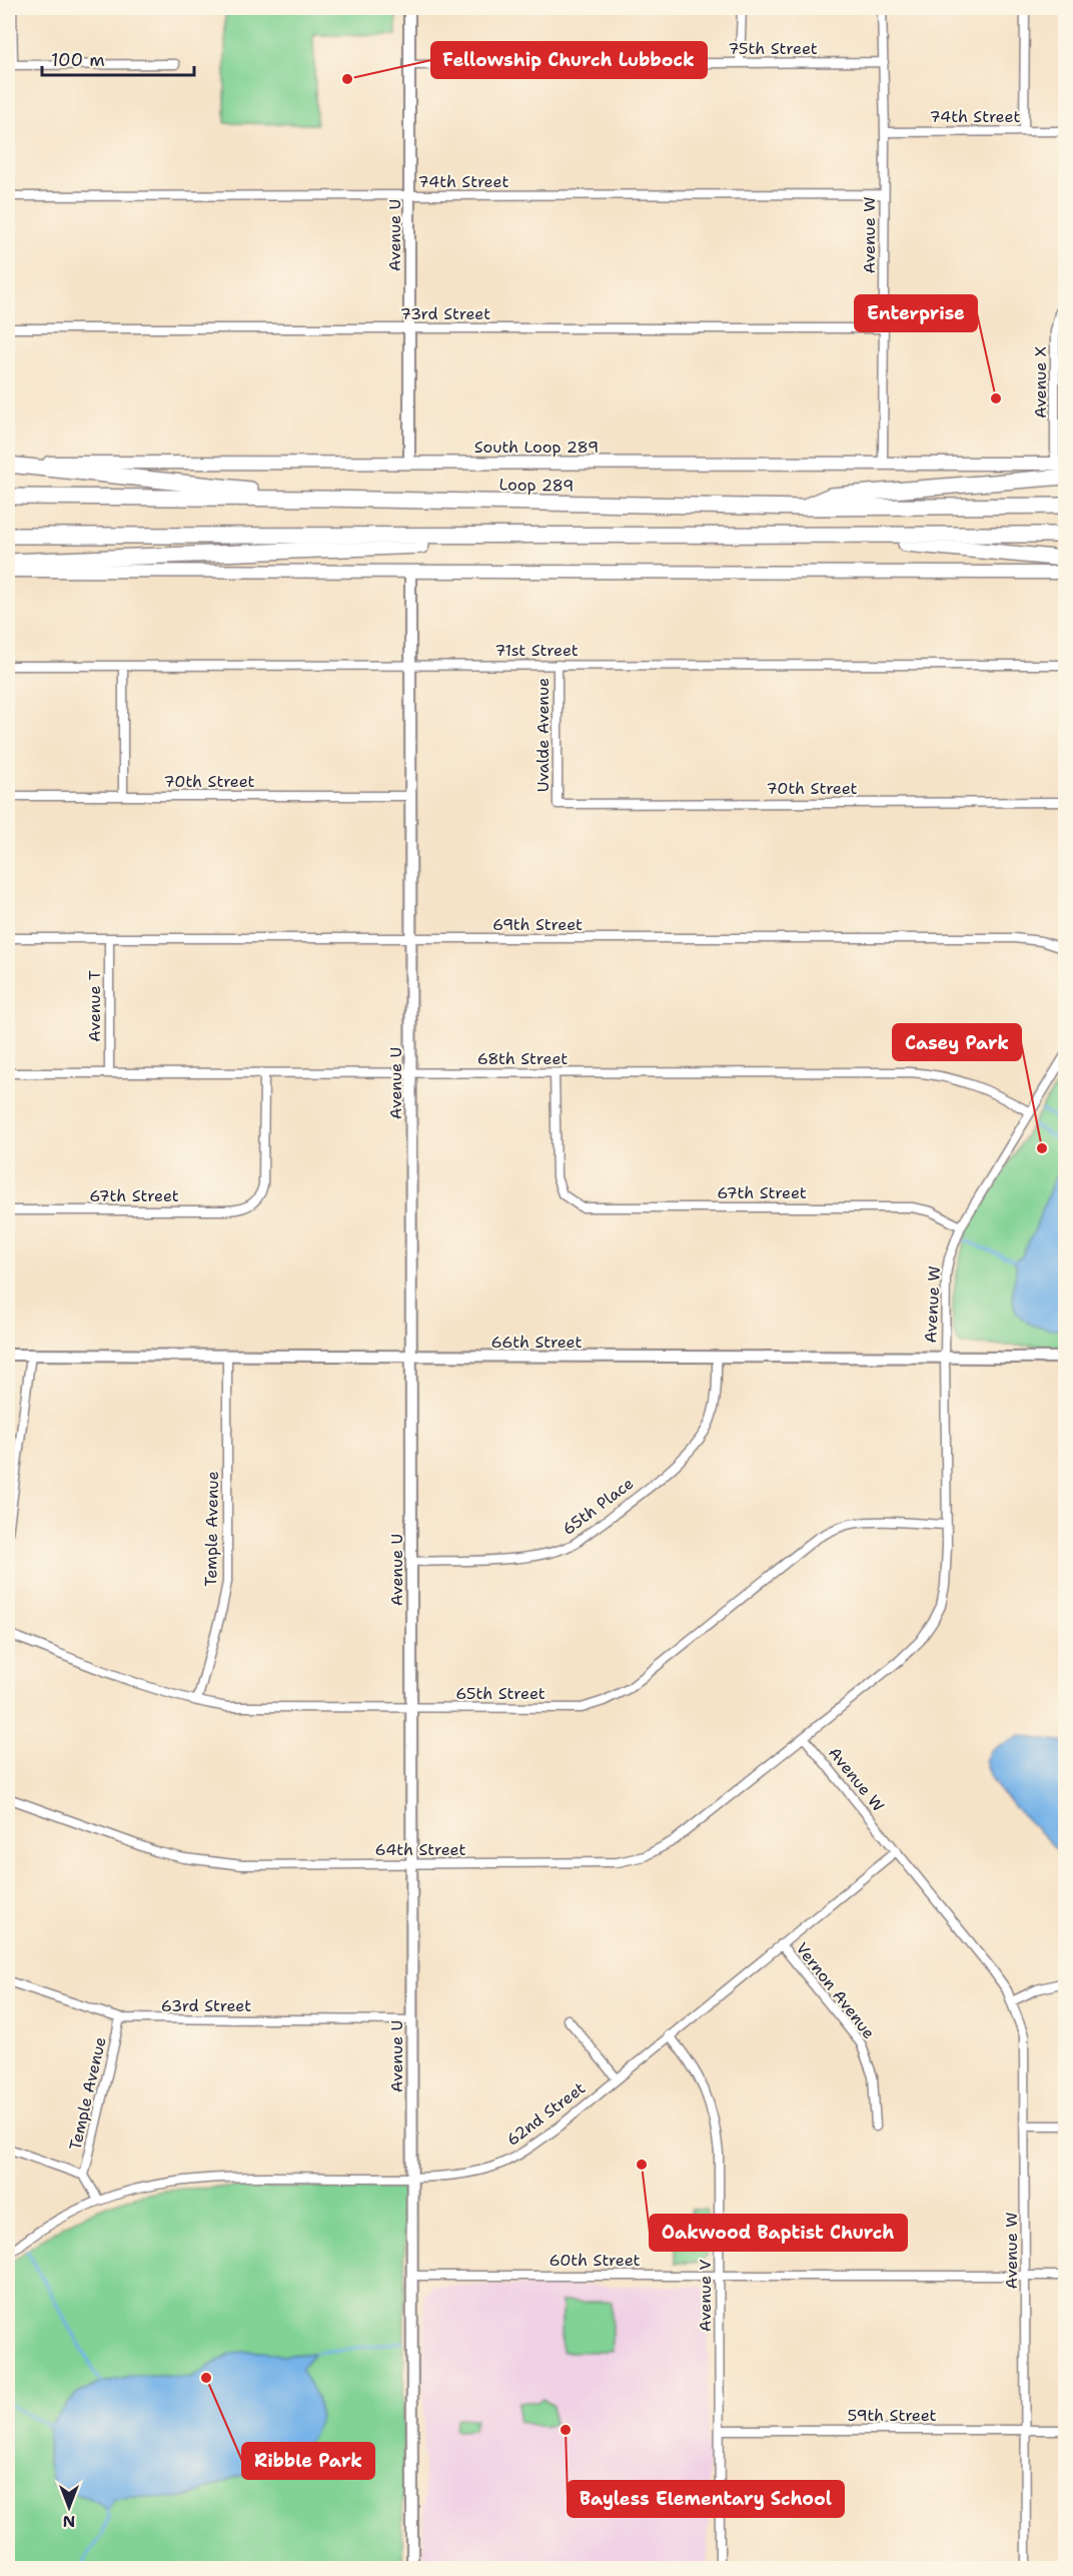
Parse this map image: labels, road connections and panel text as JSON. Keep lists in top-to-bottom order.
{
  "streets": {
    "highway": ["Loop 289"],
    "main road": ["South Loop 289"],
    "street": [
      "75th Street",
      "74th Street",
      "Avenue U",
      "Avenue W",
      "73rd Street",
      "Avenue X",
      "71st Street",
      "Uvalde Avenue",
      "70th Street",
      "69th Street",
      "Avenue T",
      "68th Street",
      "67th Street",
      "66th Street",
      "65th Place",
      "Temple Avenue",
      "65th Street",
      "64th Street",
      "Vernon Avenue",
      "63rd Street",
      "62nd Street",
      "60th Street",
      "Avenue V",
      "59th Street"
    ]
  },
  "crossings": [
    ["75th Street", "Avenue U"],
    ["75th Street", "Avenue W"],
    ["74th Street", "Avenue U"],
    ["74th Street", "Avenue W"],
    ["Avenue U", "73rd Street"],
    ["Avenue U", "South Loop 289"],
    ["Avenue U", "71st Street"],
    ["Avenue U", "70th Street"],
    ["Avenue U", "69th Street"],
    ["Avenue U", "68th Street"],
    ["Avenue U", "66th Street"],
    ["Avenue U", "65th Place"],
    ["Avenue U", "65th Street"],
    ["Avenue U", "64th Street"],
    ["Avenue U", "63rd Street"],
    ["Avenue U", "62nd Street"],
    ["Avenue U", "60th Street"],
    ["Avenue W", "73rd Street"],
    ["Avenue W", "South Loop 289"],
    ["Avenue W", "68th Street"],
    ["Avenue W", "67th Street"],
    ["Avenue W", "66th Street"],
    ["Avenue W", "65th Street"],
    ["Avenue W", "64th Street"],
    ["Avenue W", "62nd Street"],
    ["Avenue W", "60th Street"],
    ["Avenue W", "59th Street"],
    ["Avenue X", "South Loop 289"],
    ["71st Street", "Uvalde Avenue"],
    ["Uvalde Avenue", "70th Street"],
    ["69th Street", "Avenue T"],
    ["Avenue T", "68th Street"],
    ["68th Street", "67th Street"],
    ["66th Street", "65th Place"],
    ["66th Street", "Temple Avenue"],
    ["Temple Avenue", "65th Street"],
    ["Temple Avenue", "63rd Street"],
    ["Vernon Avenue", "62nd Street"],
    ["62nd Street", "Avenue V"],
    ["60th Street", "Avenue V"],
    ["Avenue V", "59th Street"]
  ],
  "places": [
    "Fellowship Church Lubbock",
    "Enterprise",
    "Casey Park",
    "Oakwood Baptist Church",
    "Ribble Park",
    "Bayless Elementary School"
  ],
  "scale_bar": "100 m",
  "north": "bottom"
}
